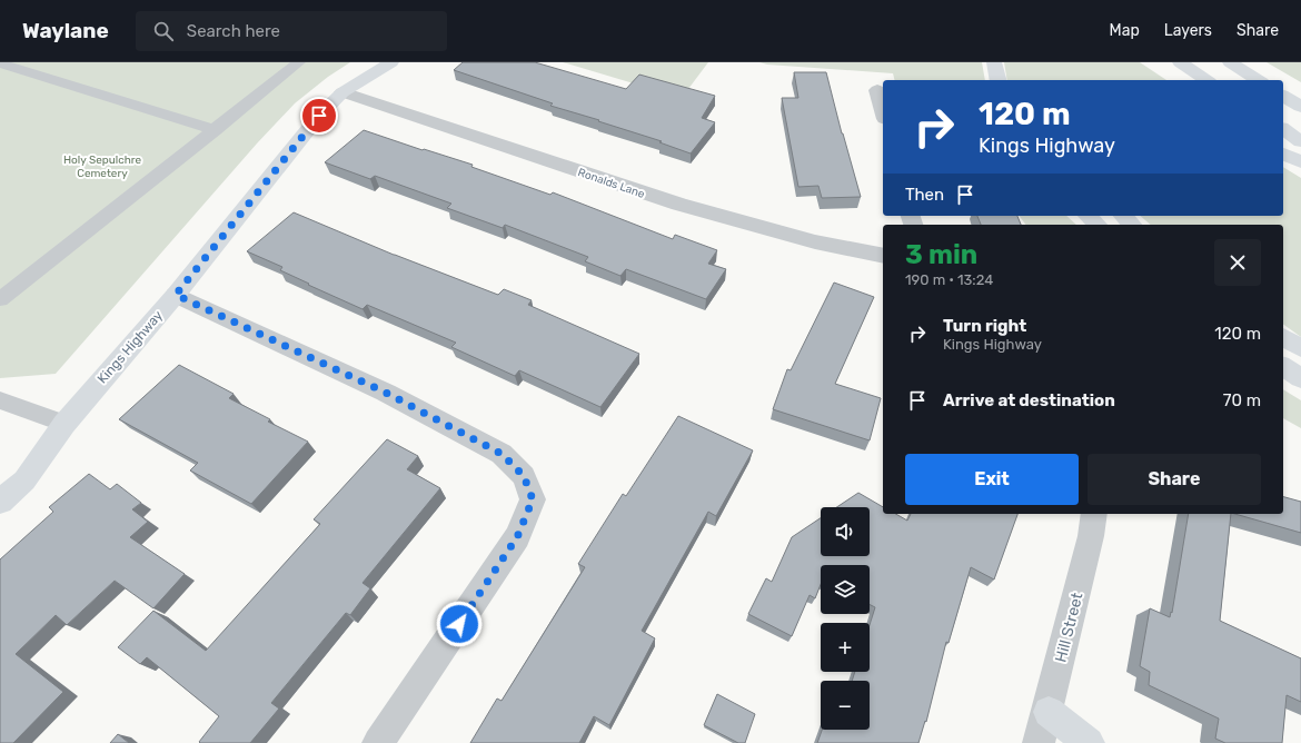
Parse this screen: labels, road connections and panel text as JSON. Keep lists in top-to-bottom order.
{
  "streets": {
    "main road": ["Kings Highway"],
    "street": ["Ronalds Lane", "Hill Street"]
  },
  "crossings": [
    ["Ronalds Lane", "Kings Highway"]
  ],
  "parks": ["Holy Sepulchre Cemetery"],
  "page": {
    "header": "Waylane",
    "search": "Search here",
    "nav": ["Map", "Layers", "Share"],
    "turn": ["120 m", "Kings Highway"],
    "then": "Then",
    "heading": ["3 min", "190 m · 13:24"],
    "list": [
      {
        "name": "Turn right",
        "note": "Kings Highway",
        "value": "120 m"
      },
      {
        "name": "Arrive at destination",
        "value": "70 m"
      }
    ],
    "buttons": ["Exit", "Share"],
    "map_buttons": ["+", "−"]
  }
}
